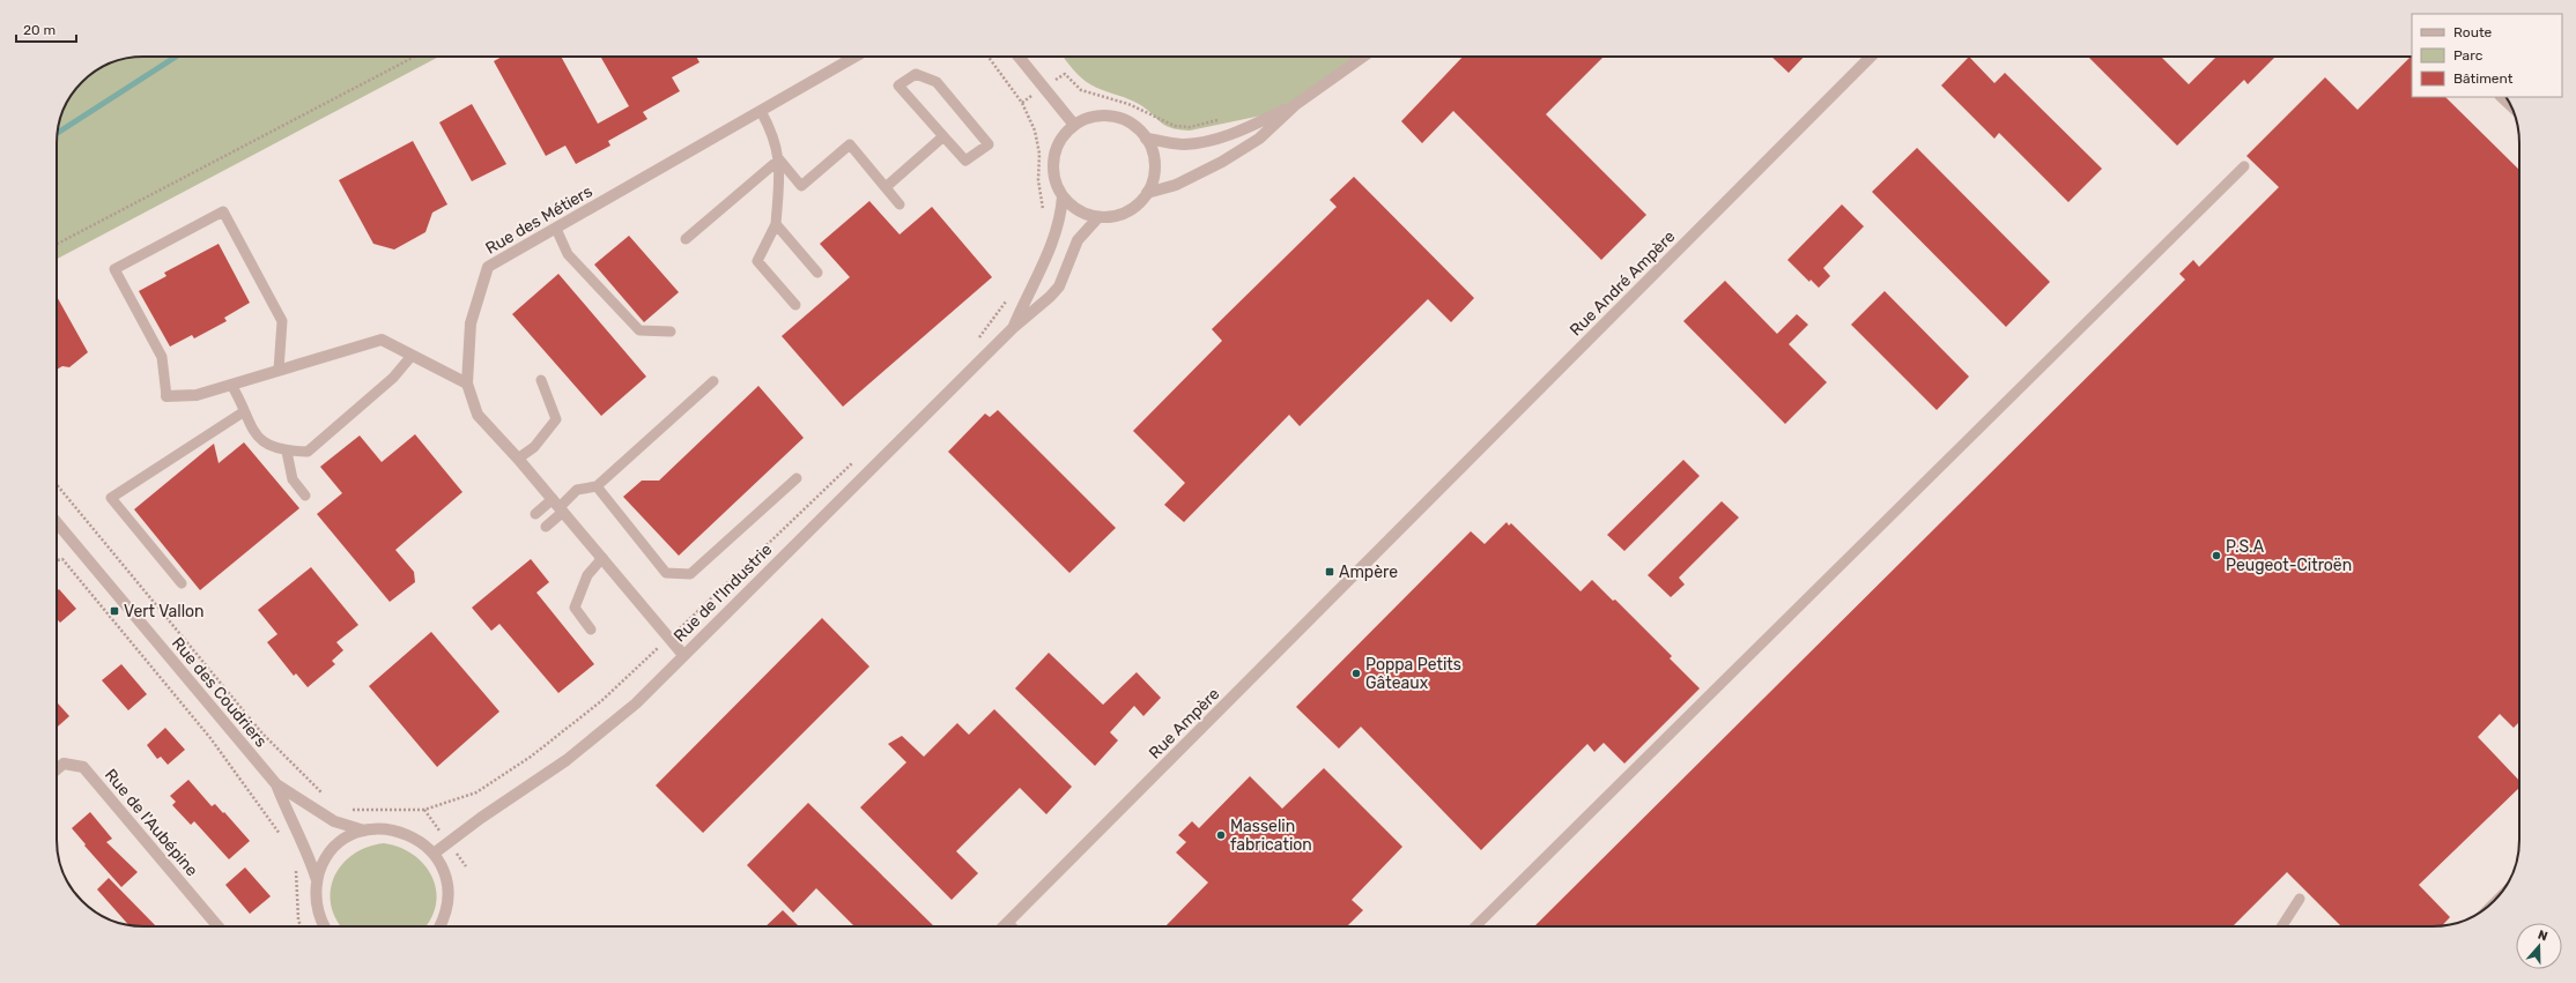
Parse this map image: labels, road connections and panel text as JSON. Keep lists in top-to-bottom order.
{
  "streets": {
    "street": [
      "Rue des Métiers",
      "Rue André Ampère",
      "Rue de l'Industrie",
      "Rue des Coudriers",
      "Rue Ampère",
      "Rue de l'Aubépine"
    ]
  },
  "crossings": [
    ["Rue des Métiers", "Rue de l'Industrie"],
    ["Rue André Ampère", "Rue Ampère"]
  ],
  "places": {
    "other": ["P.S.A Peugeot-Citroën", "Poppa Petits Gâteaux", "Masselin fabrication"],
    "transit": ["Ampère", "Vert Vallon"]
  },
  "legend": ["Route", "Parc", "Bâtiment"],
  "scale_bar": "20 m",
  "north": "top"
}
